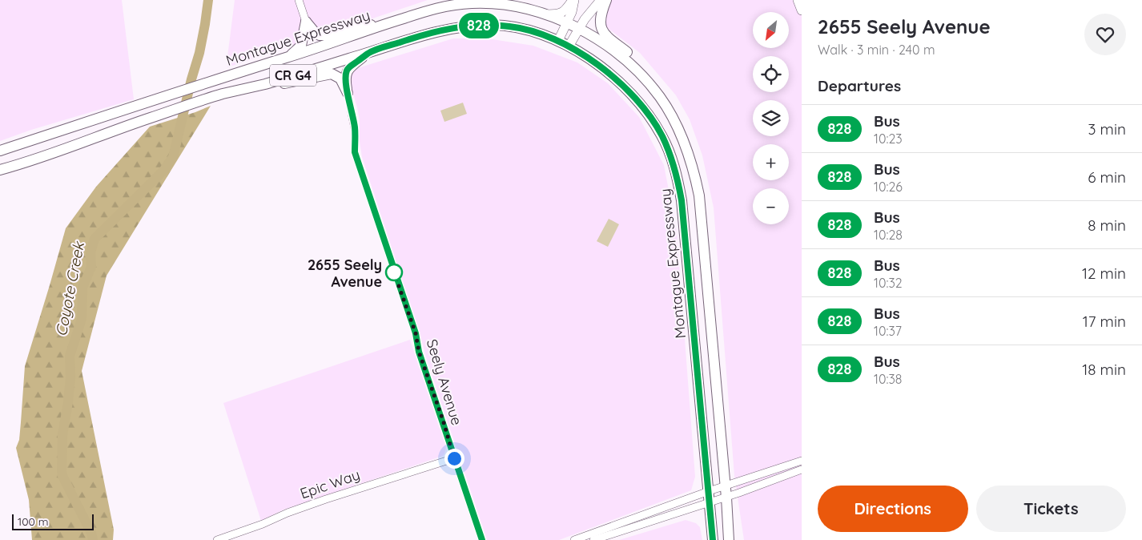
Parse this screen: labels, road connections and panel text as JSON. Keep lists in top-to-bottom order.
{
  "streets": {
    "highway": ["Montague Expressway", "CR G4"],
    "street": ["Seely Avenue", "Epic Way"]
  },
  "crossings": [
    ["Seely Avenue", "Epic Way"]
  ],
  "water": ["Coyote Creek"],
  "places": ["2655 Seely Avenue"],
  "lines": ["bus line 828"],
  "scale_bar": "100 m",
  "north": "bottom left",
  "page": {
    "on_map": "828",
    "heading": [
      ["2655 Seely Avenue", "Walk · 3 min · 240 m"],
      "Departures"
    ],
    "map_buttons": ["+", "−"],
    "list": [
      {
        "mark": "828",
        "name": "Bus",
        "note": "10:23",
        "value": "3 min"
      },
      {
        "mark": "828",
        "name": "Bus",
        "note": "10:26",
        "value": "6 min"
      },
      {
        "mark": "828",
        "name": "Bus",
        "note": "10:28",
        "value": "8 min"
      },
      {
        "mark": "828",
        "name": "Bus",
        "note": "10:32",
        "value": "12 min"
      },
      {
        "mark": "828",
        "name": "Bus",
        "note": "10:37",
        "value": "17 min"
      },
      {
        "mark": "828",
        "name": "Bus",
        "note": "10:38",
        "value": "18 min"
      }
    ],
    "buttons": ["Directions", "Tickets"],
    "scale": "100 m"
  }
}
